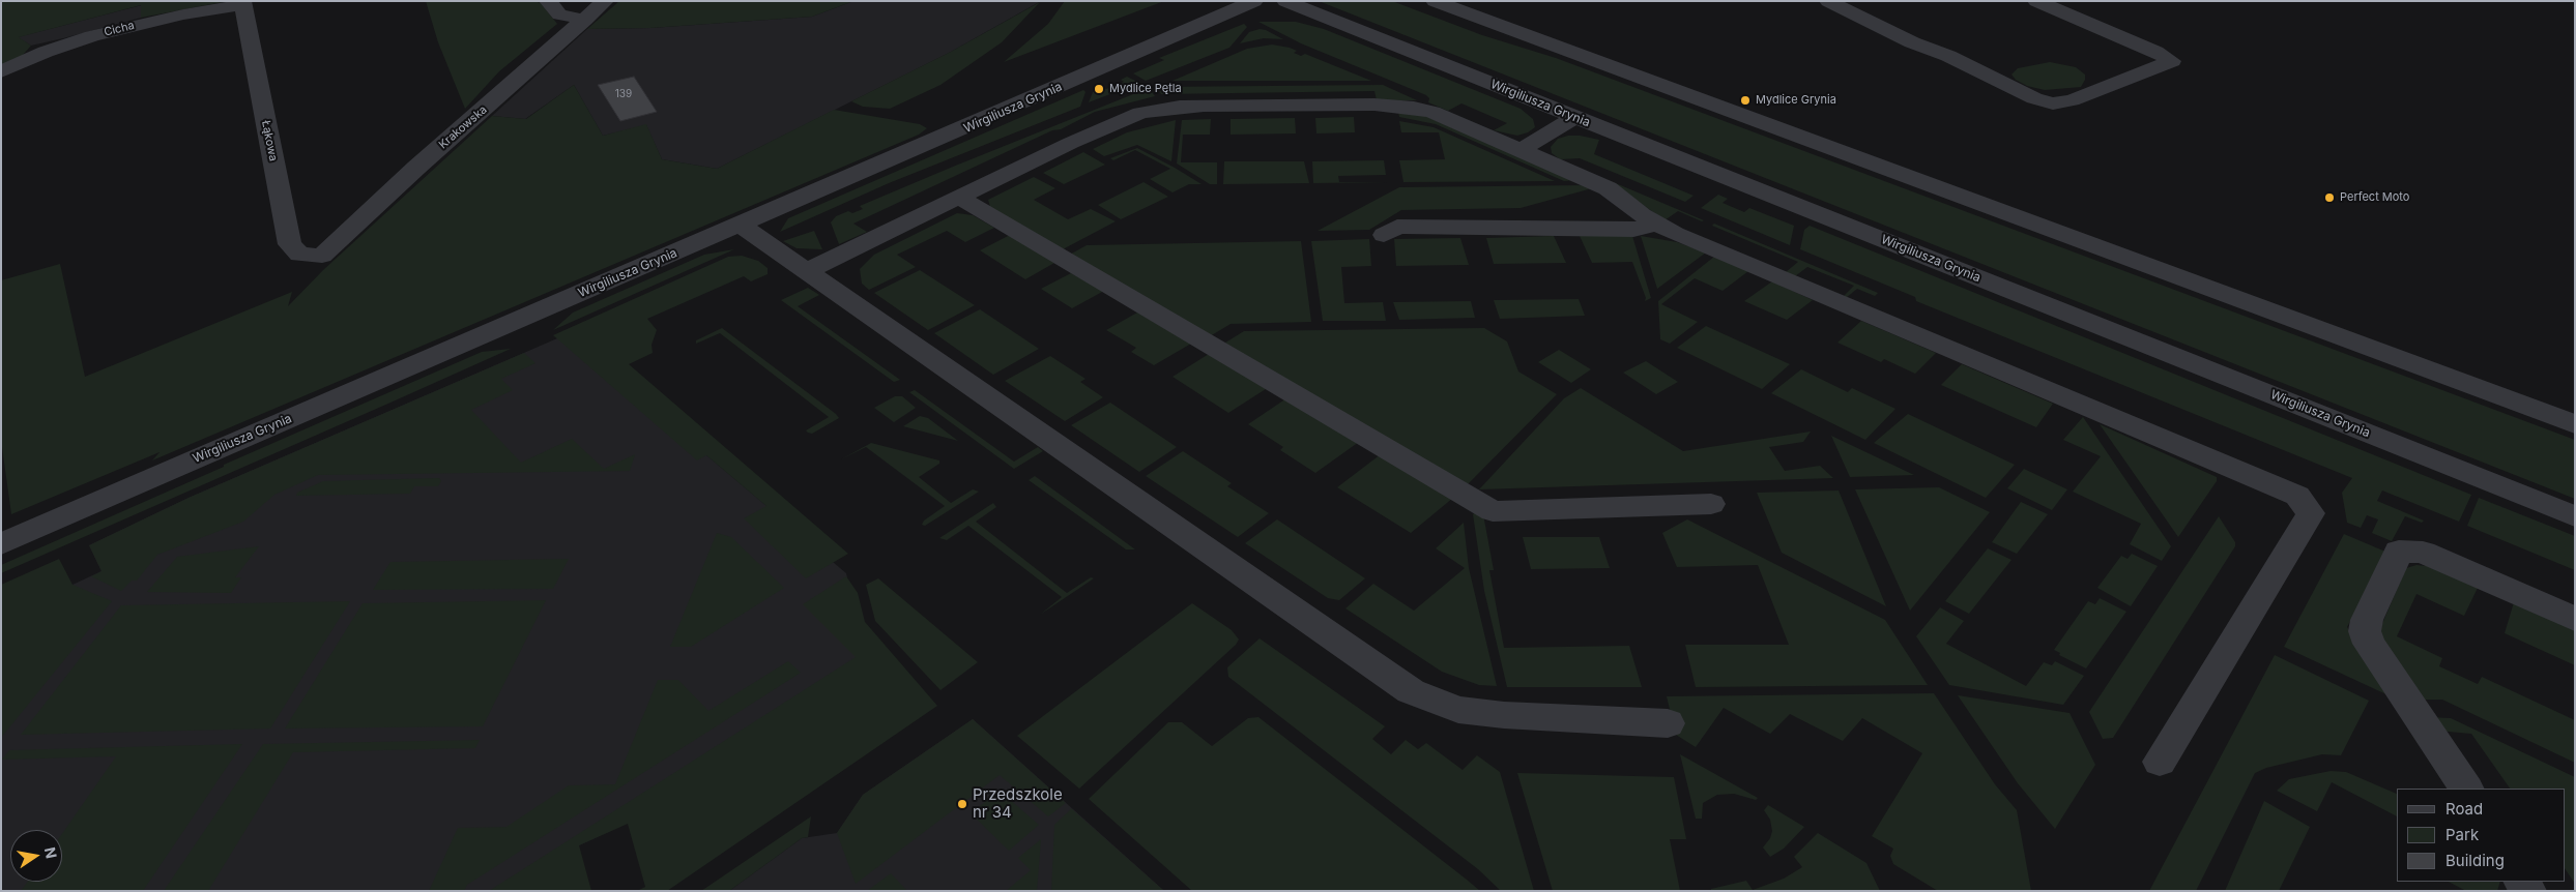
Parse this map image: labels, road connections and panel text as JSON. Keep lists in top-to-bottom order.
{
  "streets": {
    "street": [
      "Cicha",
      "Wirgiliusza Grynia",
      "Krakowska",
      "Łąkowa"
    ]
  },
  "crossings": [
    ["Cicha", "Łąkowa"],
    ["Krakowska", "Łąkowa"]
  ],
  "places": [
    "Mydlice Pętla",
    "Mydlice Grynia",
    "Perfect Moto",
    "Przedszkole nr 34"
  ],
  "house_numbers": ["139"],
  "legend": ["Road", "Park", "Building"],
  "north": "right"
}
